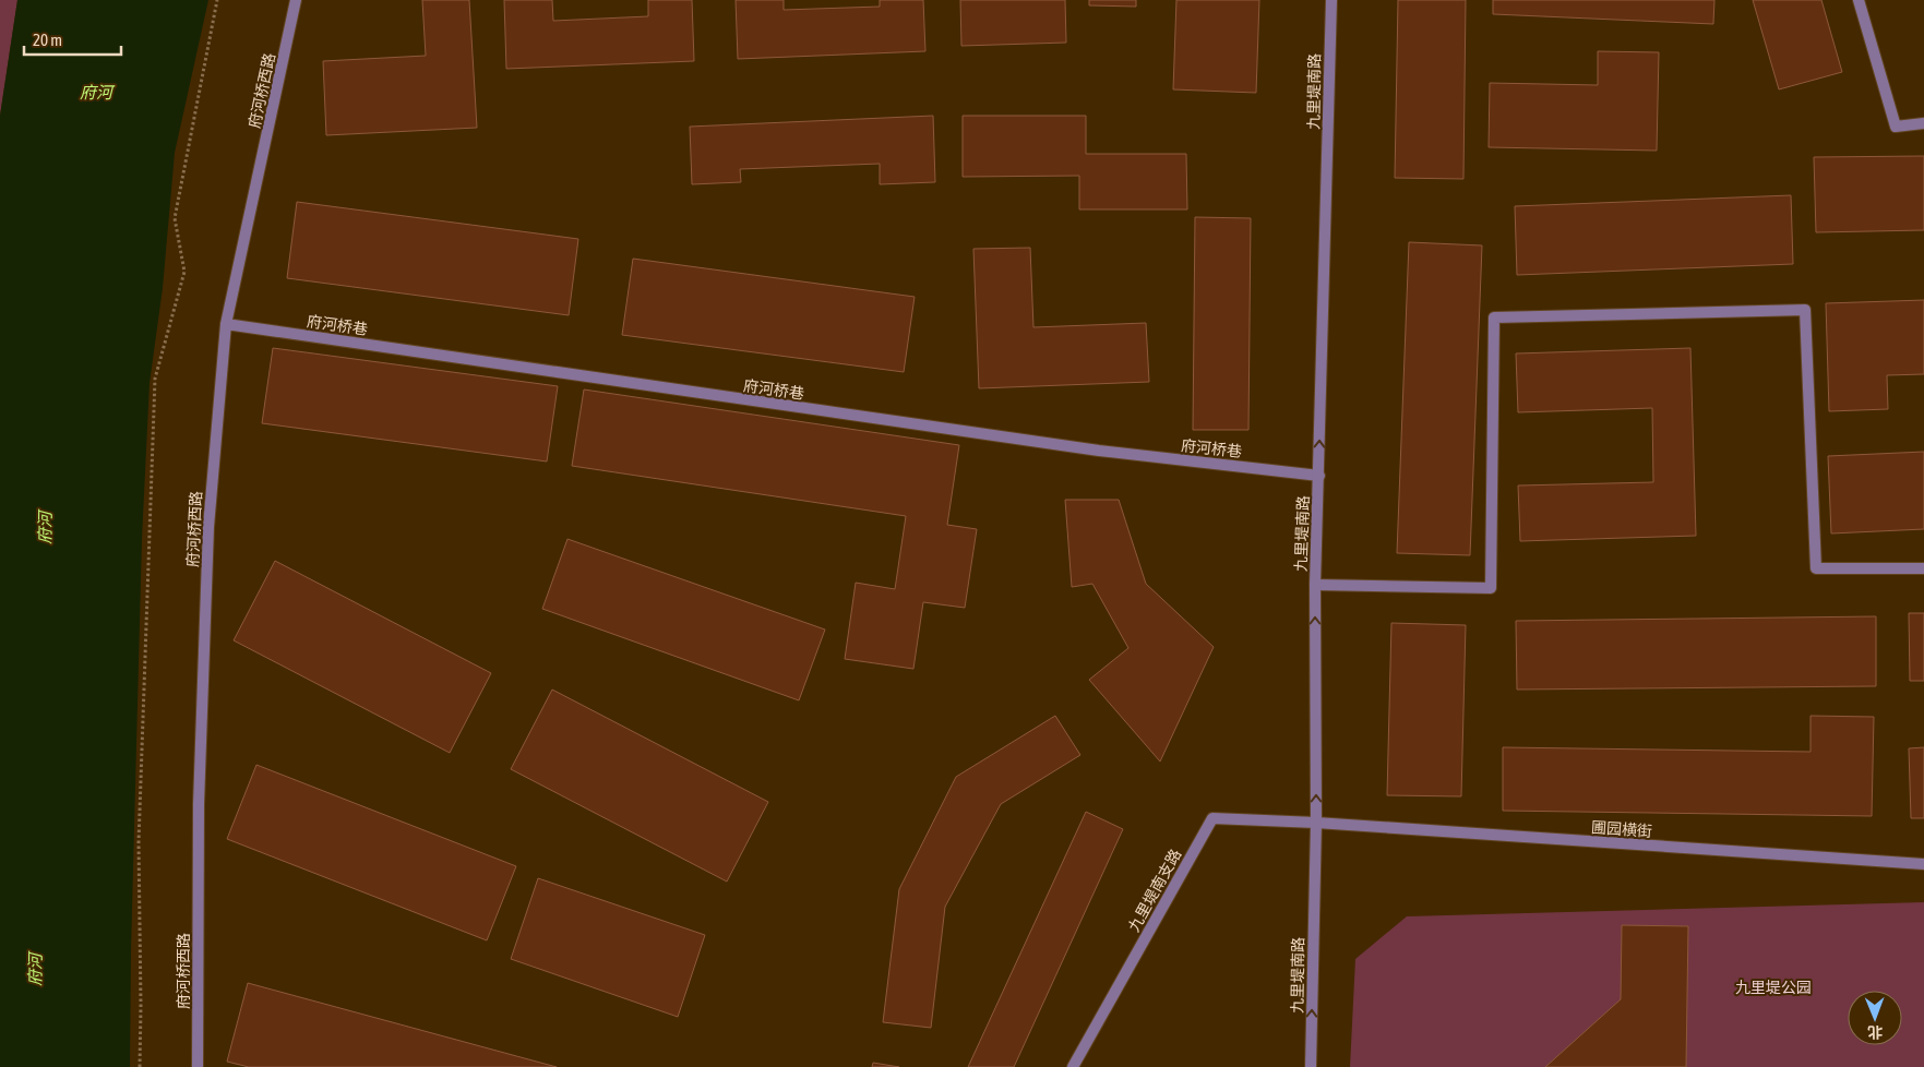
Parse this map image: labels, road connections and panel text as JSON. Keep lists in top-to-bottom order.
{
  "streets": {
    "street": [
      "府河桥西路",
      "九里堤南路",
      "府河桥巷",
      "圃园横街",
      "九里堤南支路"
    ]
  },
  "crossings": [
    ["府河桥西路", "府河桥巷"],
    ["九里堤南路", "府河桥巷"],
    ["九里堤南路", "圃园横街"],
    ["九里堤南路", "九里堤南支路"],
    ["圃园横街", "九里堤南支路"]
  ],
  "one_way": ["九里堤南路"],
  "water": ["府河"],
  "parks": ["九里堤公园"],
  "scale_bar": "20 m",
  "north": "bottom"
}
